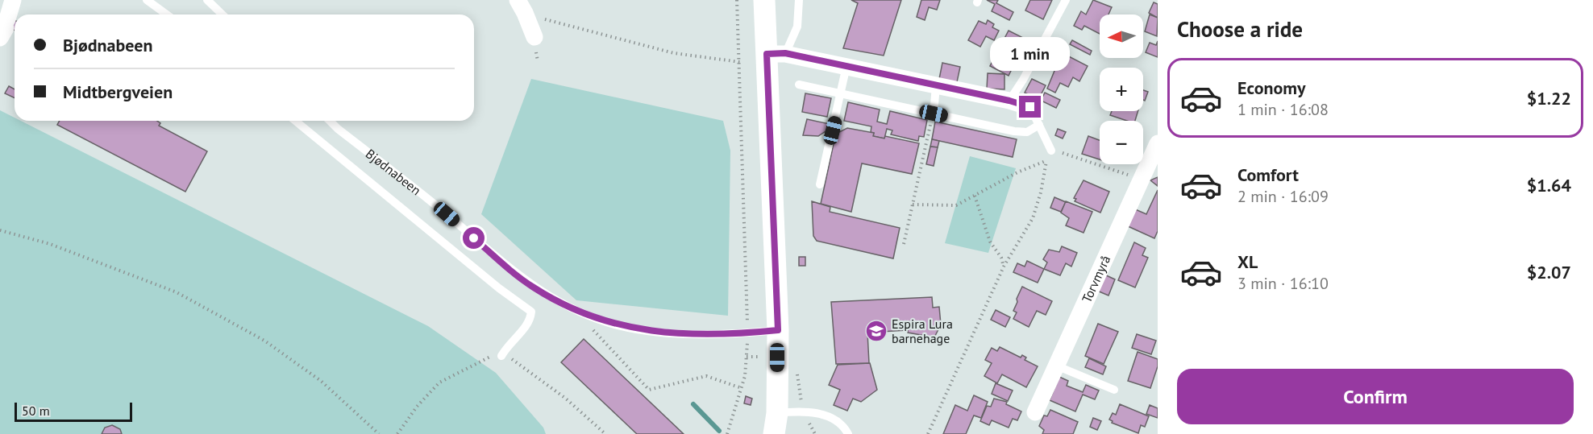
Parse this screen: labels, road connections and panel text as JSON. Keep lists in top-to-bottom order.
{
  "streets": {
    "street": ["Torvmyrå"],
    "lane": ["Bjødnabeen"]
  },
  "places": {
    "school or university": ["Espira Lura barnehage"]
  },
  "scale_bar": "50 m",
  "north": "left",
  "page": {
    "heading": "Choose a ride",
    "map_buttons": ["+", "−"],
    "banner": ["Bjødnabeen", "Midtbergveien"],
    "bubble": "1 min",
    "list": [
      {
        "name": "Economy",
        "note": "1 min · 16:08",
        "value": "$1.22"
      },
      {
        "name": "Comfort",
        "note": "2 min · 16:09",
        "value": "$1.64"
      },
      {
        "name": "XL",
        "note": "3 min · 16:10",
        "value": "$2.07"
      }
    ],
    "buttons": "Confirm",
    "scale": "50 m"
  }
}
